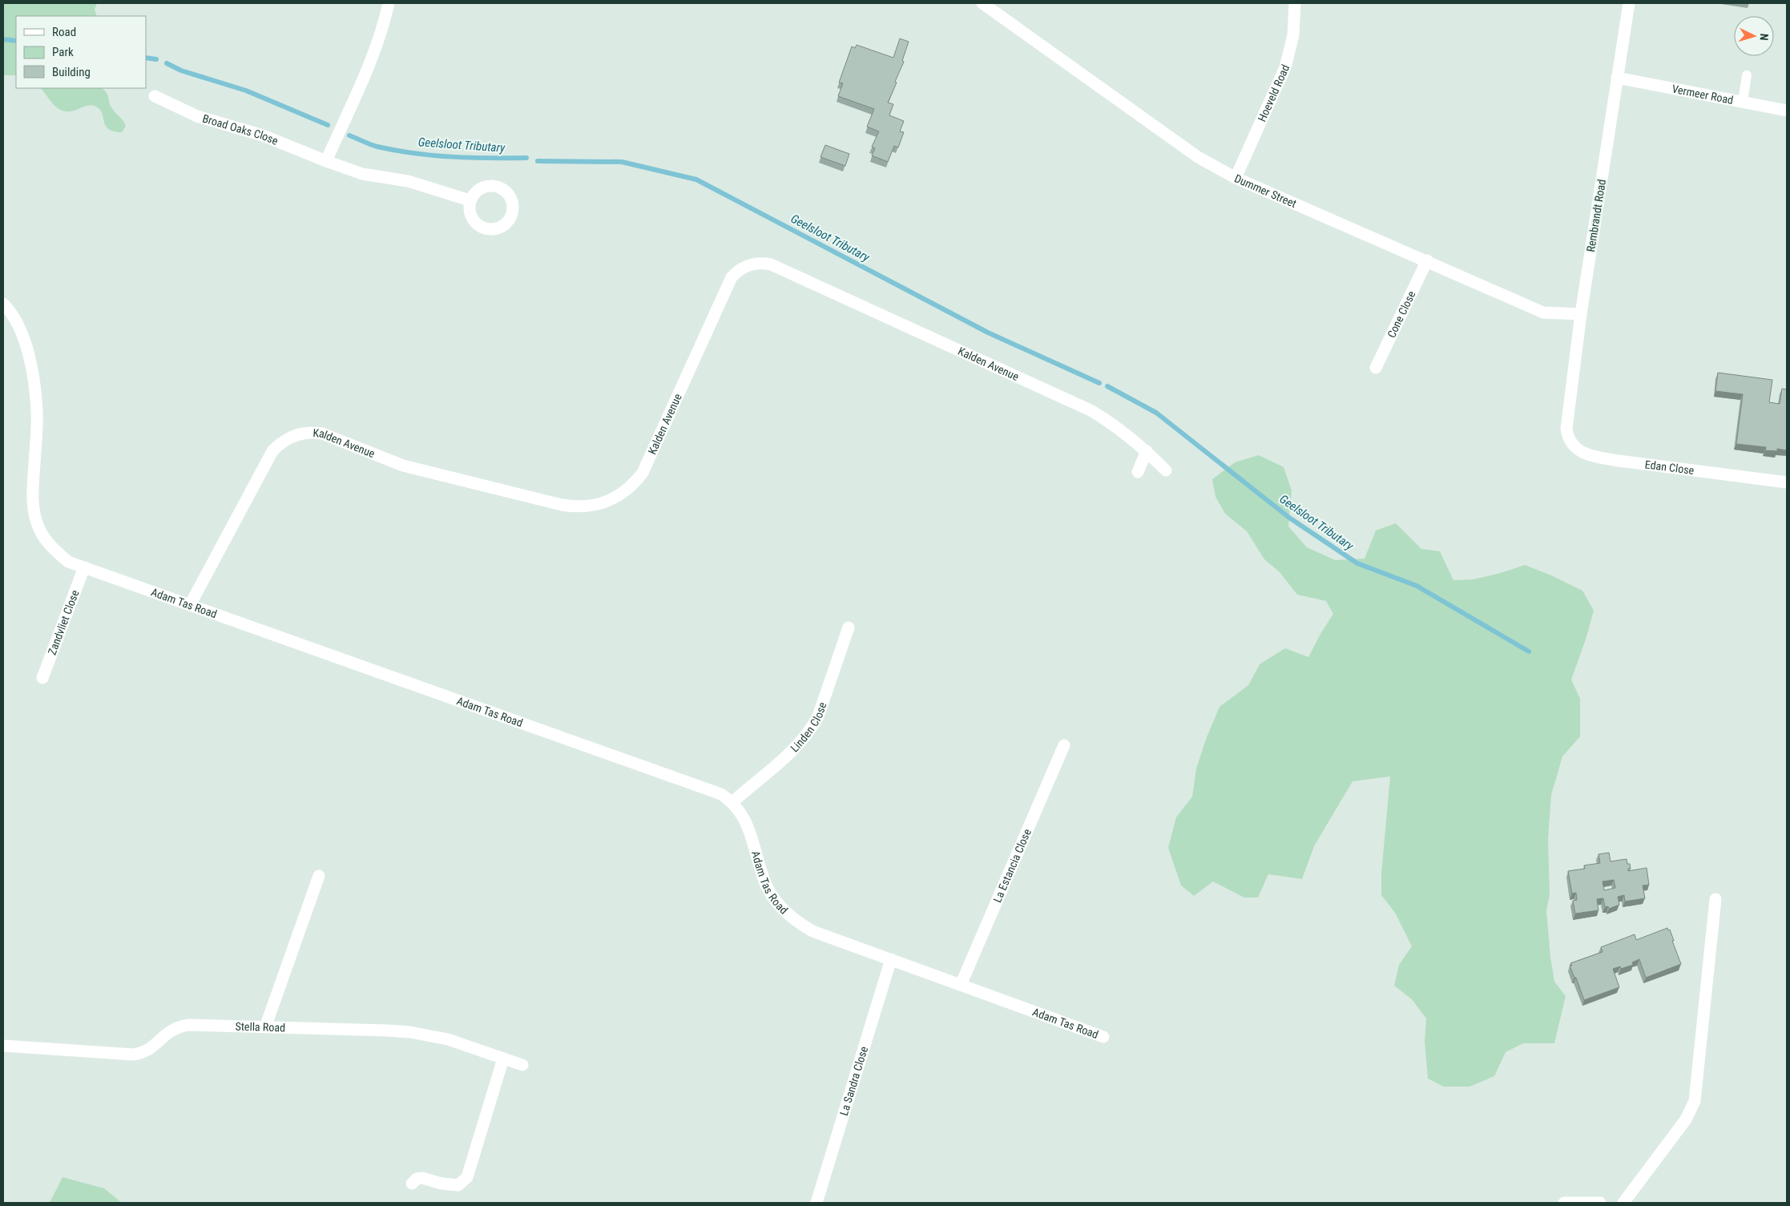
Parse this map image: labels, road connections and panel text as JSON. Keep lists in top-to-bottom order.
{
  "streets": {
    "street": [
      "Hoeveld Road",
      "Vermeer Road",
      "Broad Oaks Close",
      "Dummer Street",
      "Rembrandt Road",
      "Cone Close",
      "Kalden Avenue",
      "Edan Close",
      "Adam Tas Road",
      "Zandvliet Close",
      "Linden Close",
      "La Estancia Close",
      "Stella Road",
      "La Sandra Close"
    ]
  },
  "crossings": [
    ["Hoeveld Road", "Dummer Street"],
    ["Vermeer Road", "Rembrandt Road"],
    ["Dummer Street", "Rembrandt Road"],
    ["Dummer Street", "Cone Close"],
    ["Rembrandt Road", "Edan Close"],
    ["Kalden Avenue", "Adam Tas Road"],
    ["Adam Tas Road", "Zandvliet Close"],
    ["Adam Tas Road", "Linden Close"],
    ["Adam Tas Road", "La Estancia Close"],
    ["Adam Tas Road", "La Sandra Close"]
  ],
  "water": ["Geelsloot Tributary"],
  "legend": ["Road", "Park", "Building"],
  "north": "right"
}
